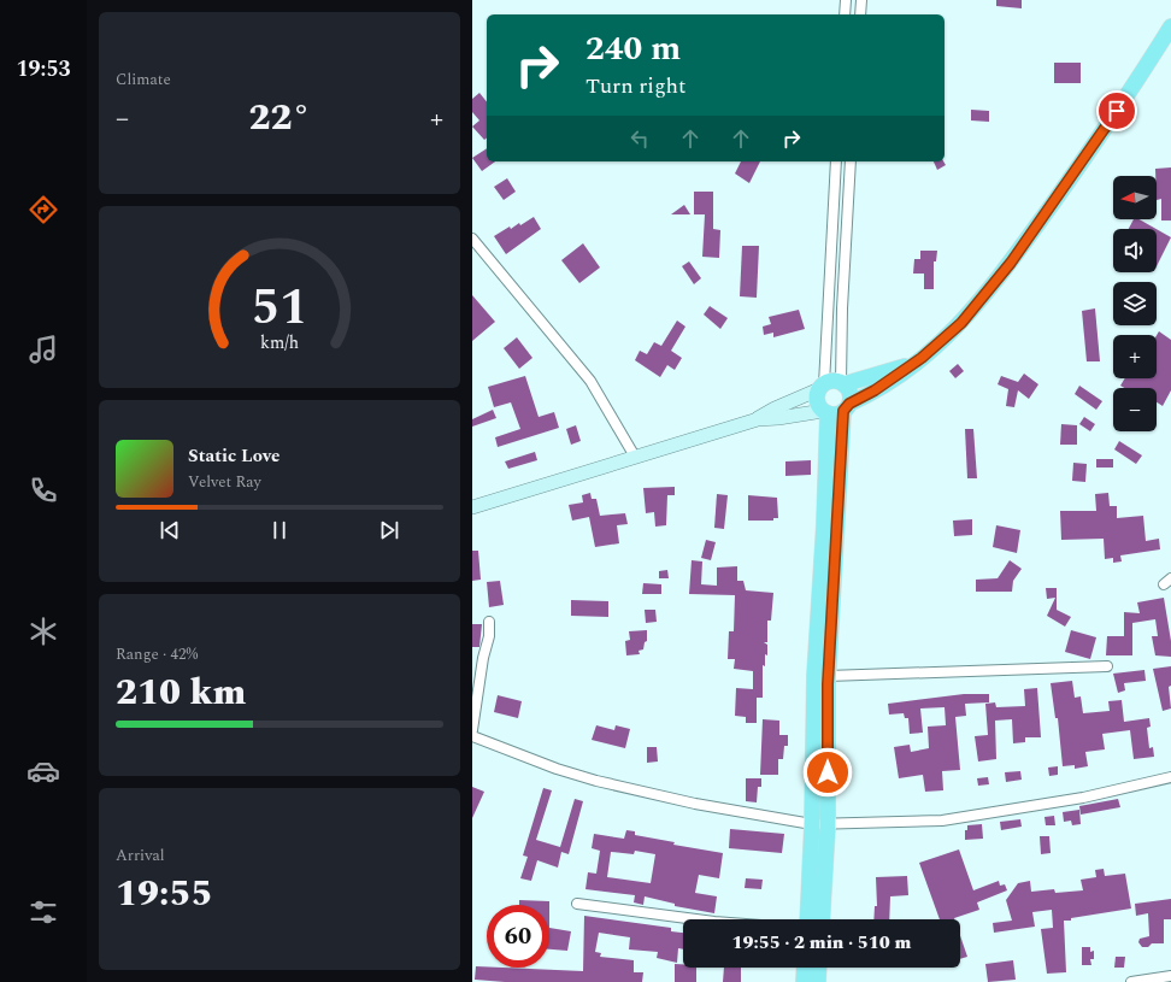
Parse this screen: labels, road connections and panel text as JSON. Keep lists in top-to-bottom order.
{
  "north": "left",
  "page": {
    "tabs": "19:53",
    "tile": [
      "Climate",
      ["Range · 42%", "210 km"],
      ["Arrival", "19:55"]
    ],
    "turn": ["240 m", "Turn right"],
    "heat": ["−", "22°", "+"],
    "map_buttons": ["+", "−"],
    "song": ["Static Love", "Velvet Ray"],
    "limit": "60",
    "trip": "19:55 · 2 min · 510 m",
    "gauge": ["51", "km/h"]
  }
}
